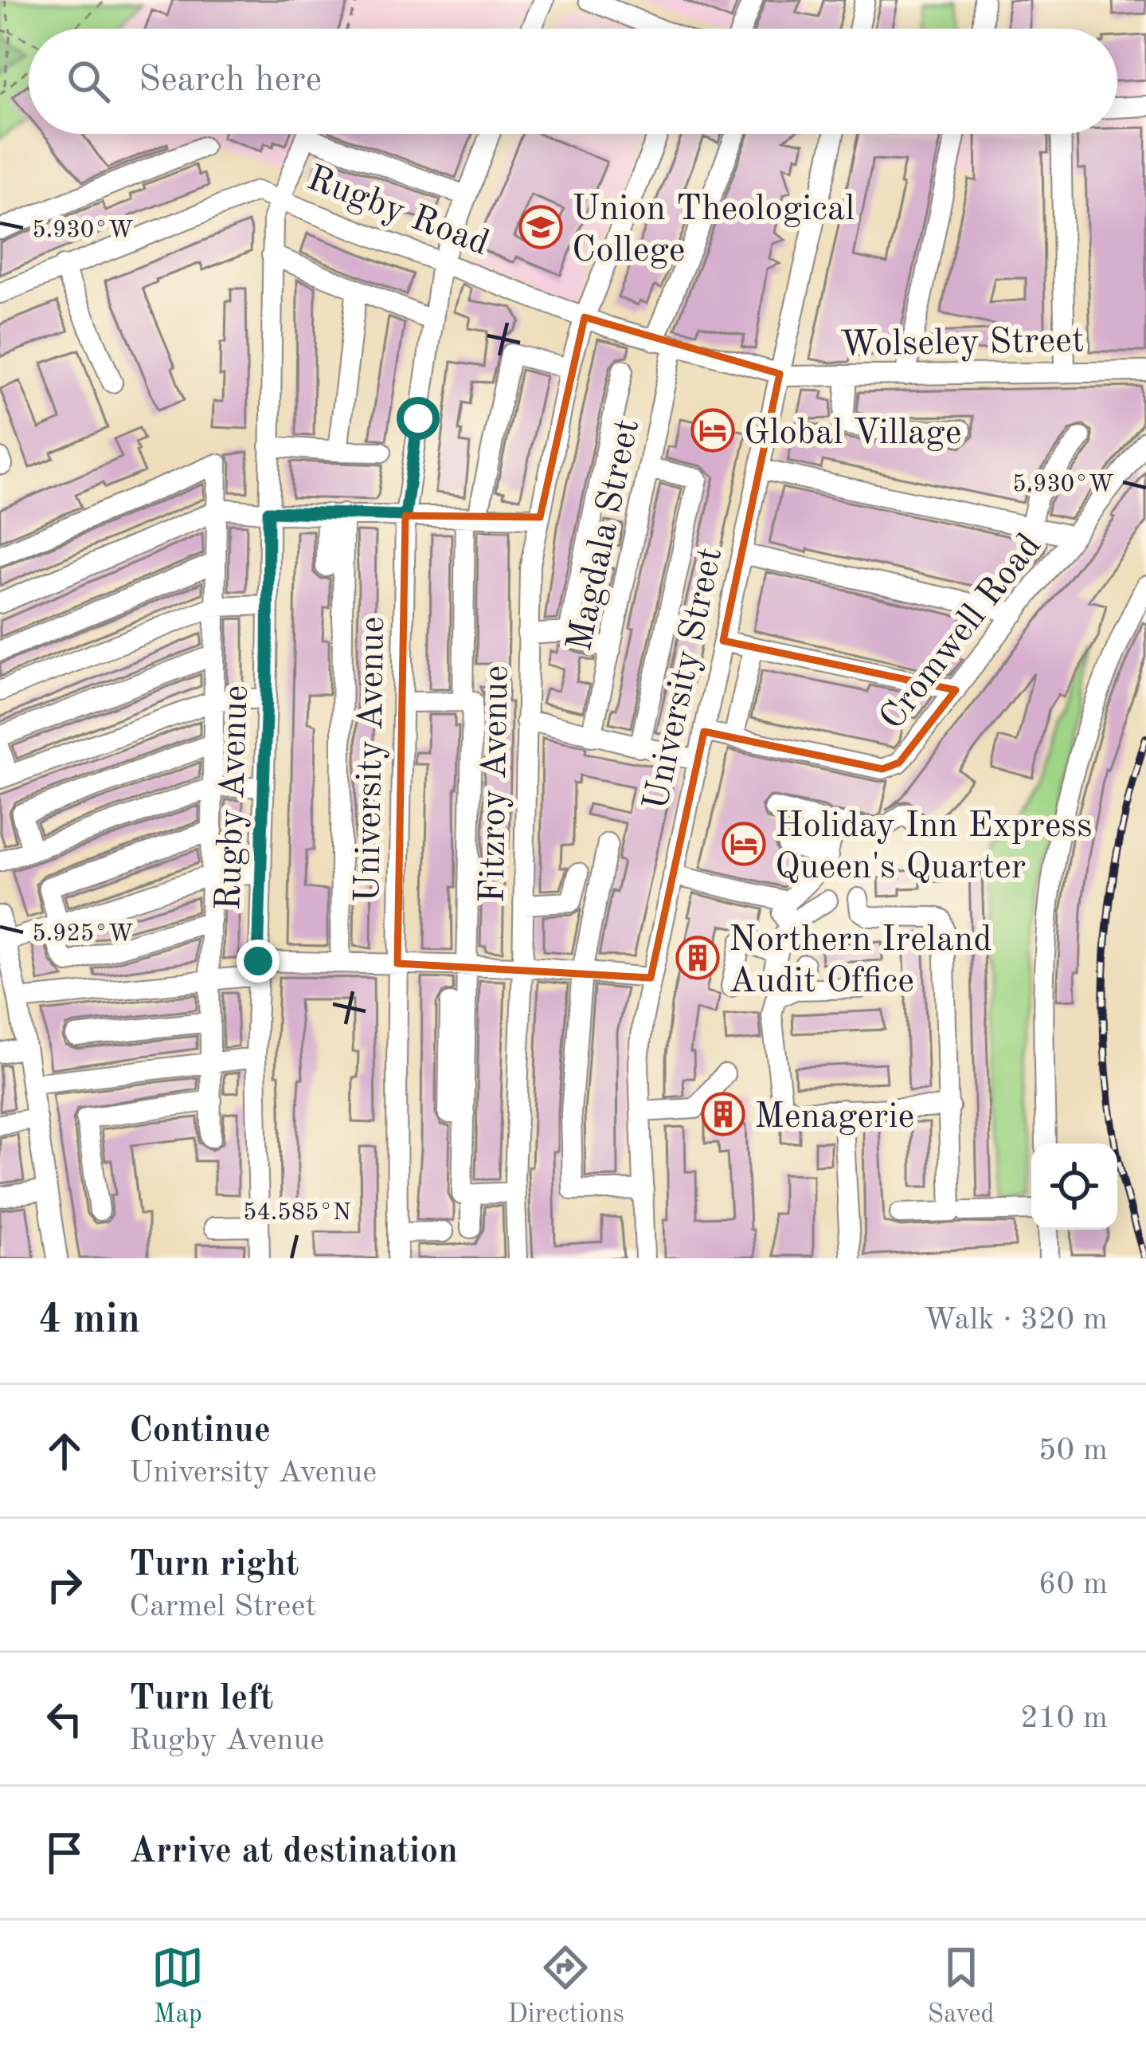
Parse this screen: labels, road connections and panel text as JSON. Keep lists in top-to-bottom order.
{
  "streets": {
    "street": [
      "Rugby Road",
      "Wolseley Street",
      "Magdala Street",
      "Cromwell Road",
      "University Street",
      "University Avenue",
      "Fitzroy Avenue",
      "Rugby Avenue"
    ]
  },
  "crossings": [
    ["Rugby Road", "Wolseley Street"],
    ["Rugby Road", "Magdala Street"],
    ["Rugby Road", "University Street"],
    ["Rugby Road", "University Avenue"],
    ["Rugby Road", "Fitzroy Avenue"],
    ["Rugby Road", "Rugby Avenue"],
    ["Wolseley Street", "University Street"]
  ],
  "places": {
    "school or university": ["Union Theological College"],
    "hotel": ["Global Village", "Holiday Inn Express Queen's Quarter"],
    "building": ["Northern Ireland Audit Office", "Menagerie"]
  },
  "page": {
    "search": "Search here",
    "heading": ["4 min", "Walk · 320 m"],
    "list": [
      ["Continue", "University Avenue", "50 m"],
      ["Turn right", "Carmel Street", "60 m"],
      ["Turn left", "Rugby Avenue", "210 m"],
      "Arrive at destination"
    ],
    "nav": ["Map", "Directions", "Saved"]
  },
  "coordinates": ["5.930°W", "5.925°W", "54.585°N"]
}
